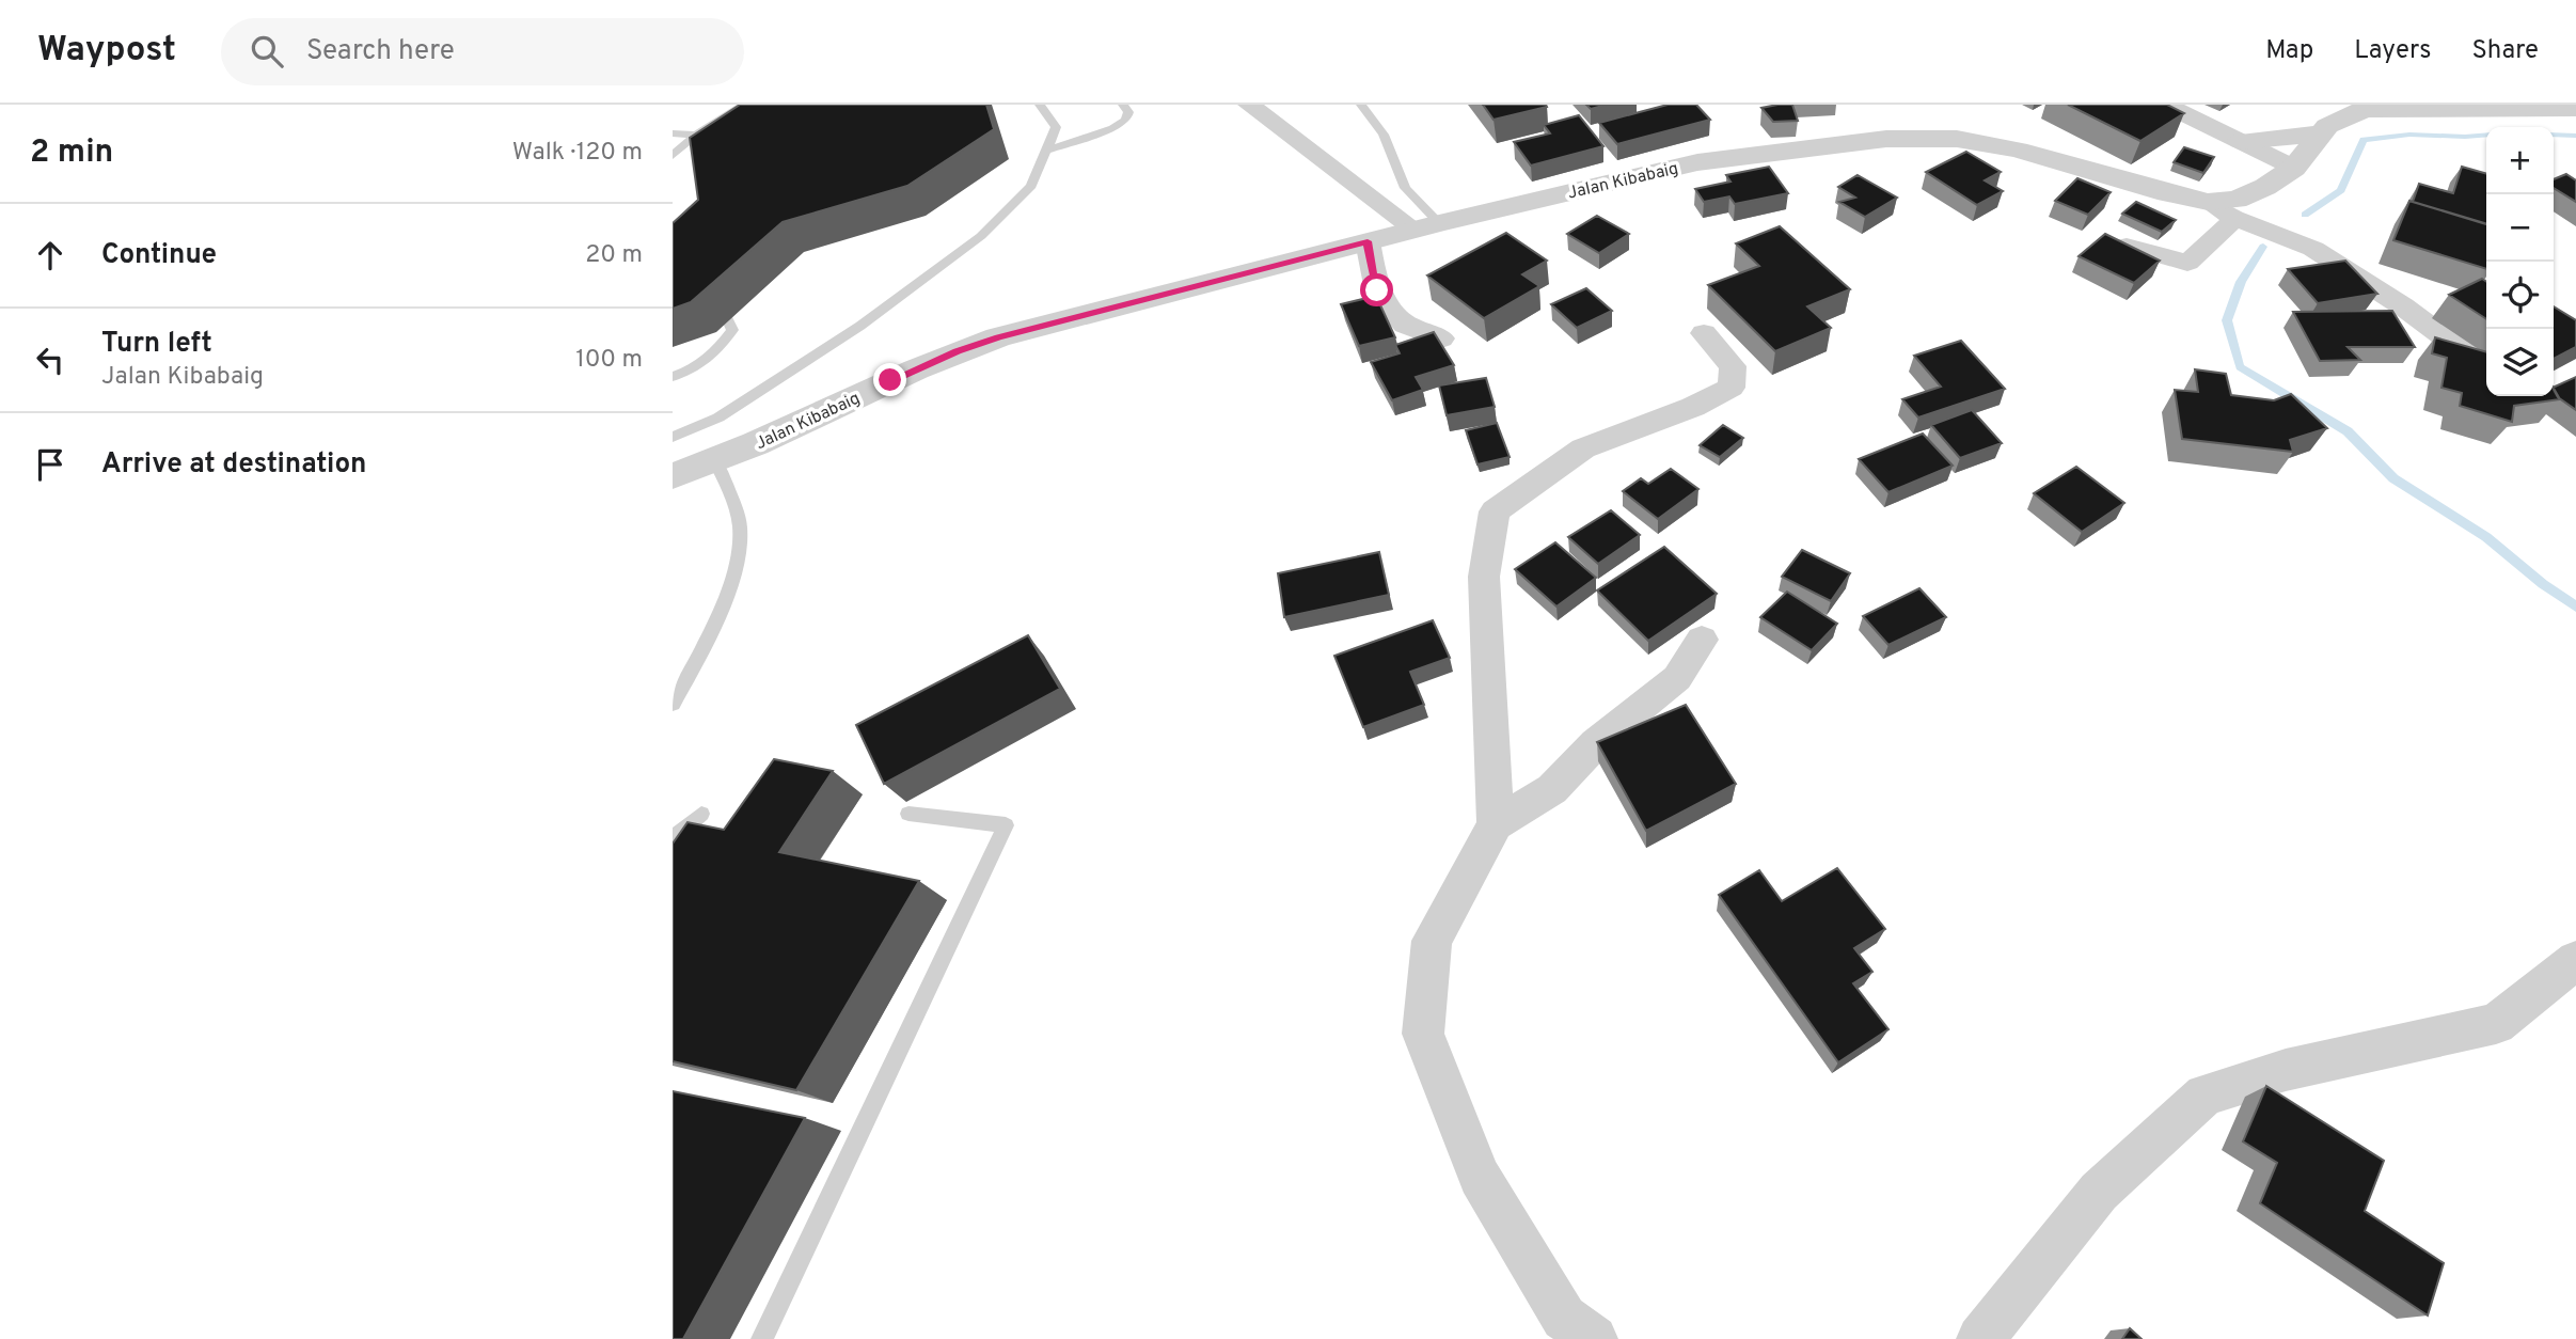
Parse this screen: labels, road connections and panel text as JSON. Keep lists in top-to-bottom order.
{
  "streets": {
    "street": ["Jalan Kibabaig"]
  },
  "page": {
    "header": "Waypost",
    "search": "Search here",
    "nav": ["Map", "Layers", "Share"],
    "heading": ["2 min", "Walk · 120 m"],
    "map_buttons": ["+", "−"],
    "list": [
      ["Continue", "20 m"],
      ["Turn left", "Jalan Kibabaig", "100 m"],
      "Arrive at destination"
    ]
  }
}
